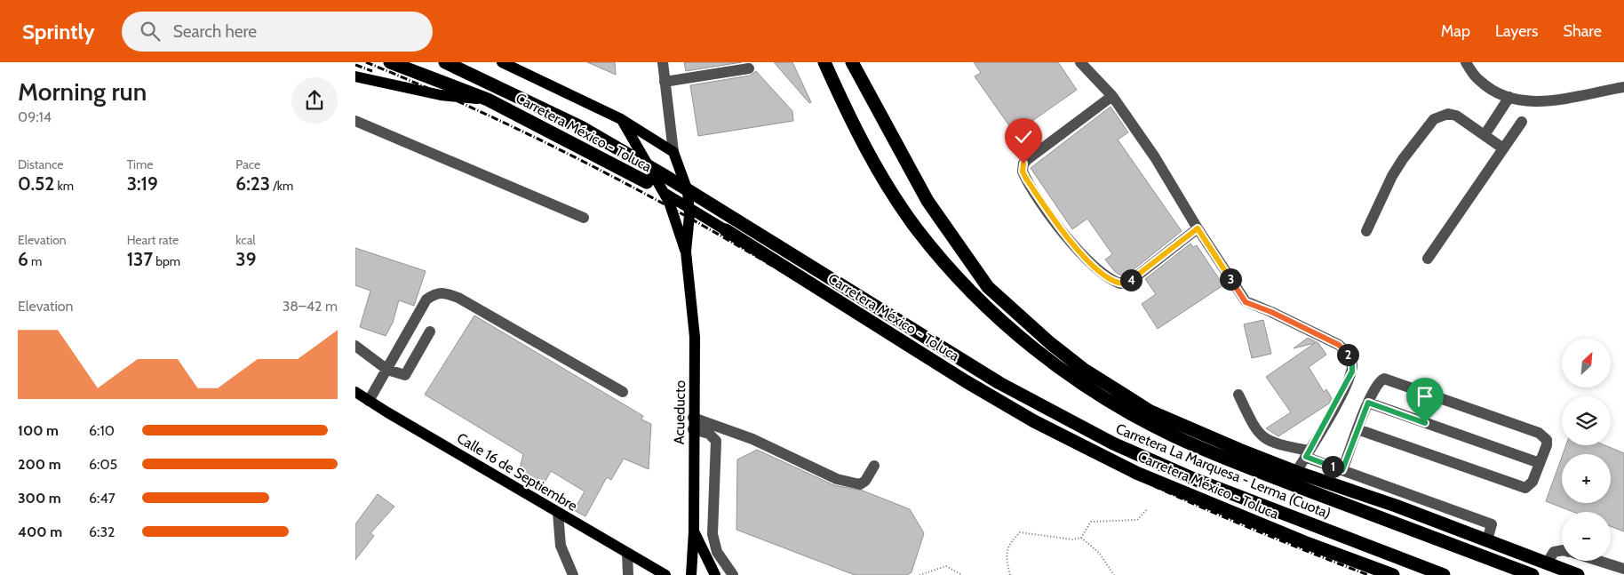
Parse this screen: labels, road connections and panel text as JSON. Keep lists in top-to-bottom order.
{
  "streets": {
    "highway": ["Carretera México - Toluca", "Carretera La Marquesa - Lerma (Cuota)"],
    "main road": ["Acueducto", "Calle 16 de Septiembre"]
  },
  "north": "top right",
  "page": {
    "header": "Sprintly",
    "search": "Search here",
    "nav": ["Map", "Layers", "Share"],
    "heading": ["Morning run", "09:14"],
    "stats": [
      ["Distance", "0.52 km"],
      ["Time", "3:19"],
      ["Pace", "6:23 /km"],
      ["Elevation", "6 m"],
      ["Heart rate", "137 bpm"],
      ["kcal", "39"]
    ],
    "pins": [
      "3",
      "4",
      "2",
      "1"
    ],
    "chart": ["Elevation", "38–42 m"],
    "map_buttons": ["+", "−"],
    "list": [
      {
        "name": "100 m",
        "note": "6:10"
      },
      {
        "name": "200 m",
        "note": "6:05"
      },
      {
        "name": "300 m",
        "note": "6:47"
      },
      {
        "name": "400 m",
        "note": "6:32"
      }
    ]
  }
}
